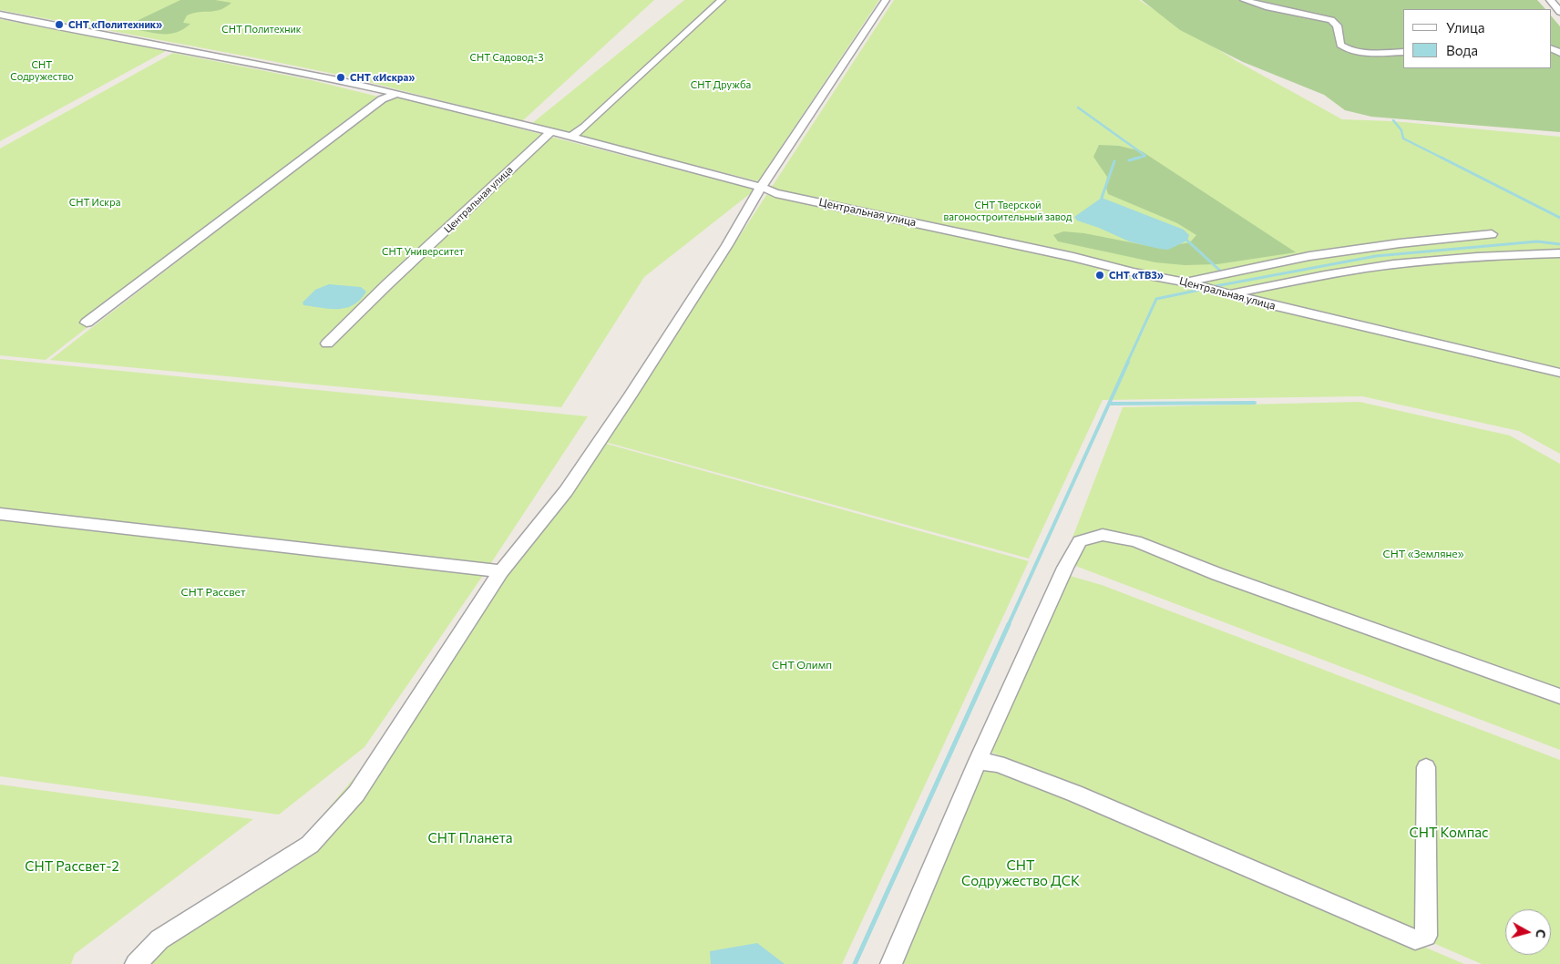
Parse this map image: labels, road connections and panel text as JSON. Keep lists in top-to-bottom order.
{
  "streets": {
    "street": ["Центральная улица"]
  },
  "parks": [
    "СНТ Политехник",
    "СНТ Садовод-3",
    "СНТ Содружество",
    "СНТ Дружба",
    "СНТ Искра",
    "СНТ Тверской вагоностроительный завод",
    "СНТ Университет",
    "СНТ «Земляне»",
    "СНТ Рассвет",
    "СНТ Олимп",
    "СНТ Компас",
    "СНТ Планета",
    "СНТ Содружество ДСК",
    "СНТ Рассвет-2"
  ],
  "places": ["СНТ «Политехник»", "СНТ «Искра»", "СНТ «ТВЗ»"],
  "legend": ["Улица", "Вода"],
  "north": "right"
}
